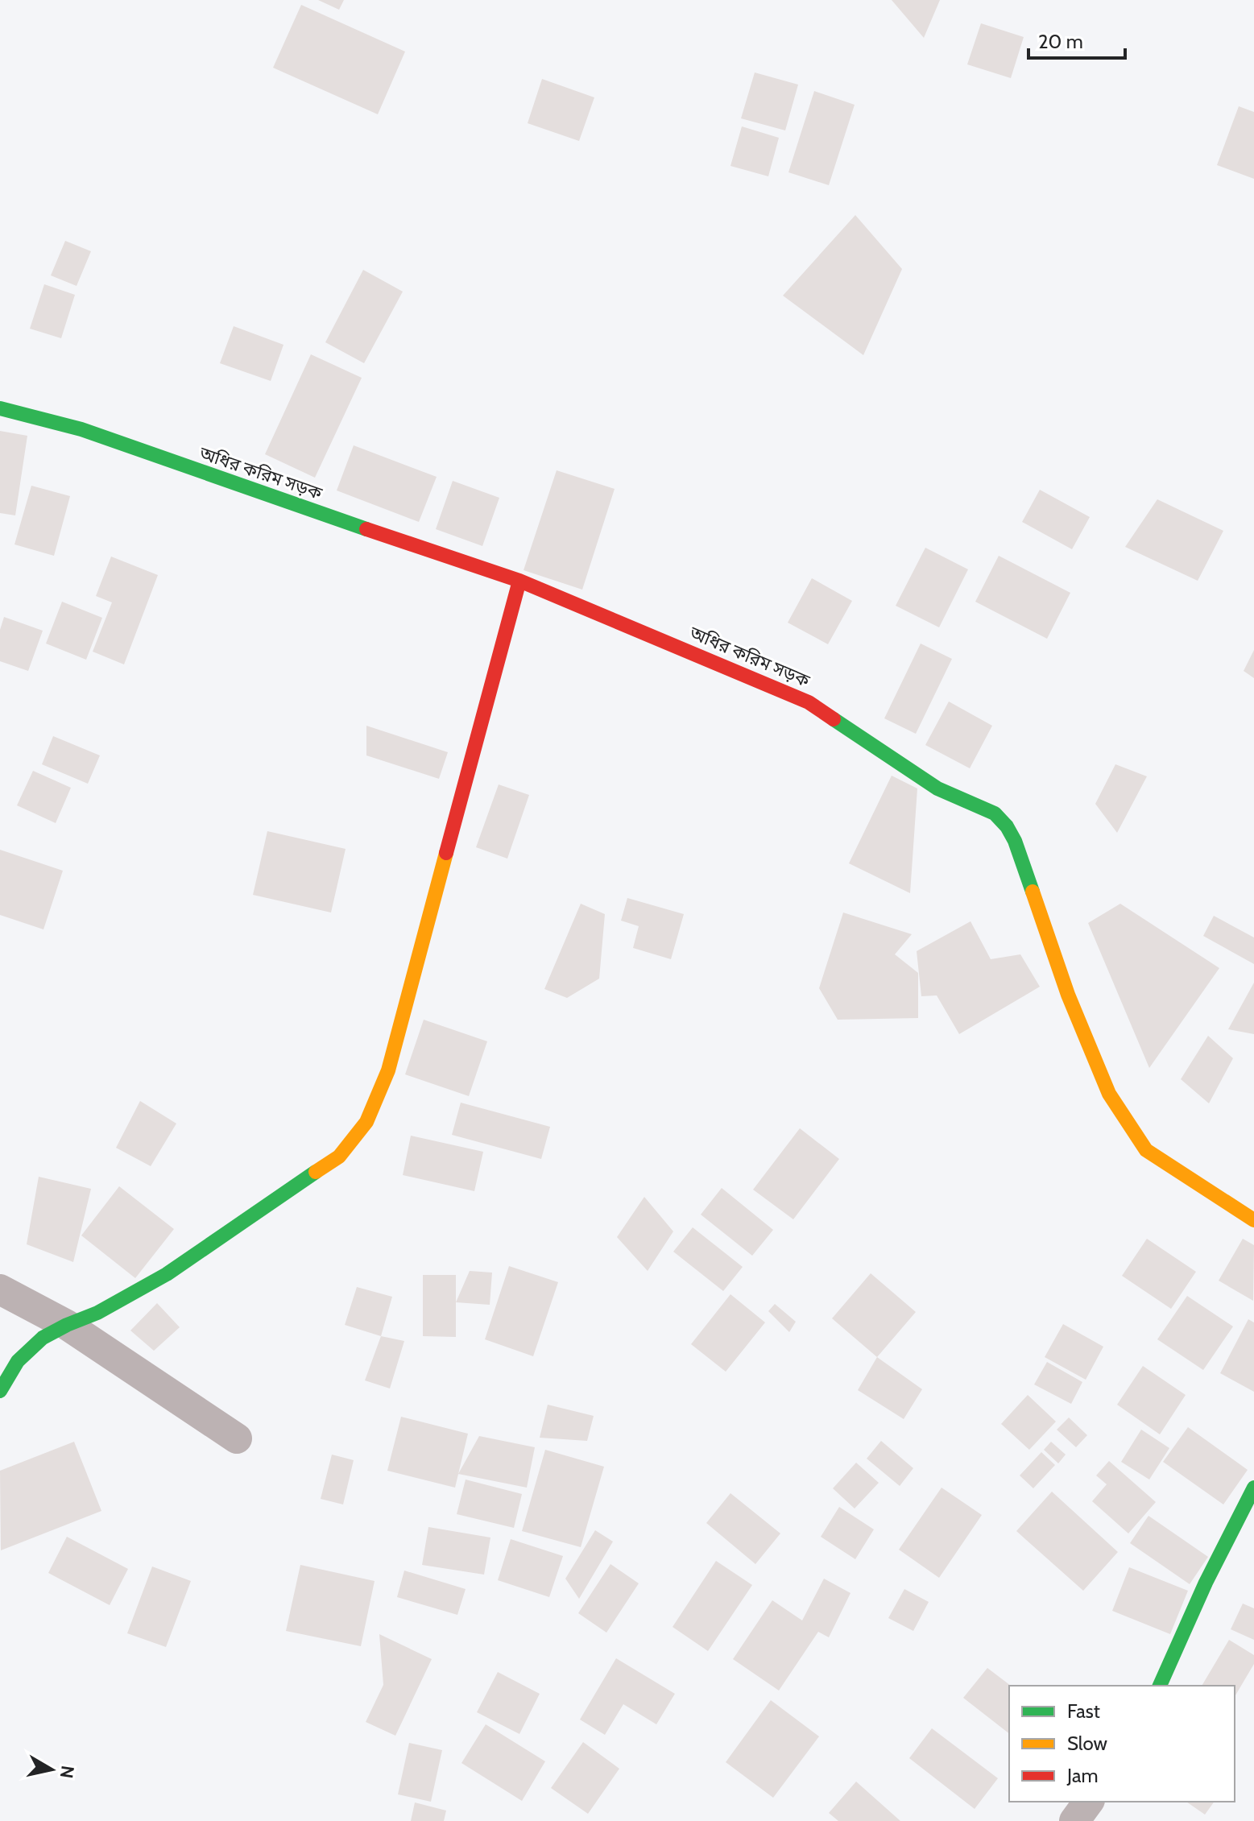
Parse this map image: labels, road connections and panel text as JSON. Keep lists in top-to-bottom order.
{
  "streets": {
    "main road": ["অধির করিম সড়ক"]
  },
  "legend": ["Fast", "Slow", "Jam"],
  "scale_bar": "20 m",
  "north": "right"
}
